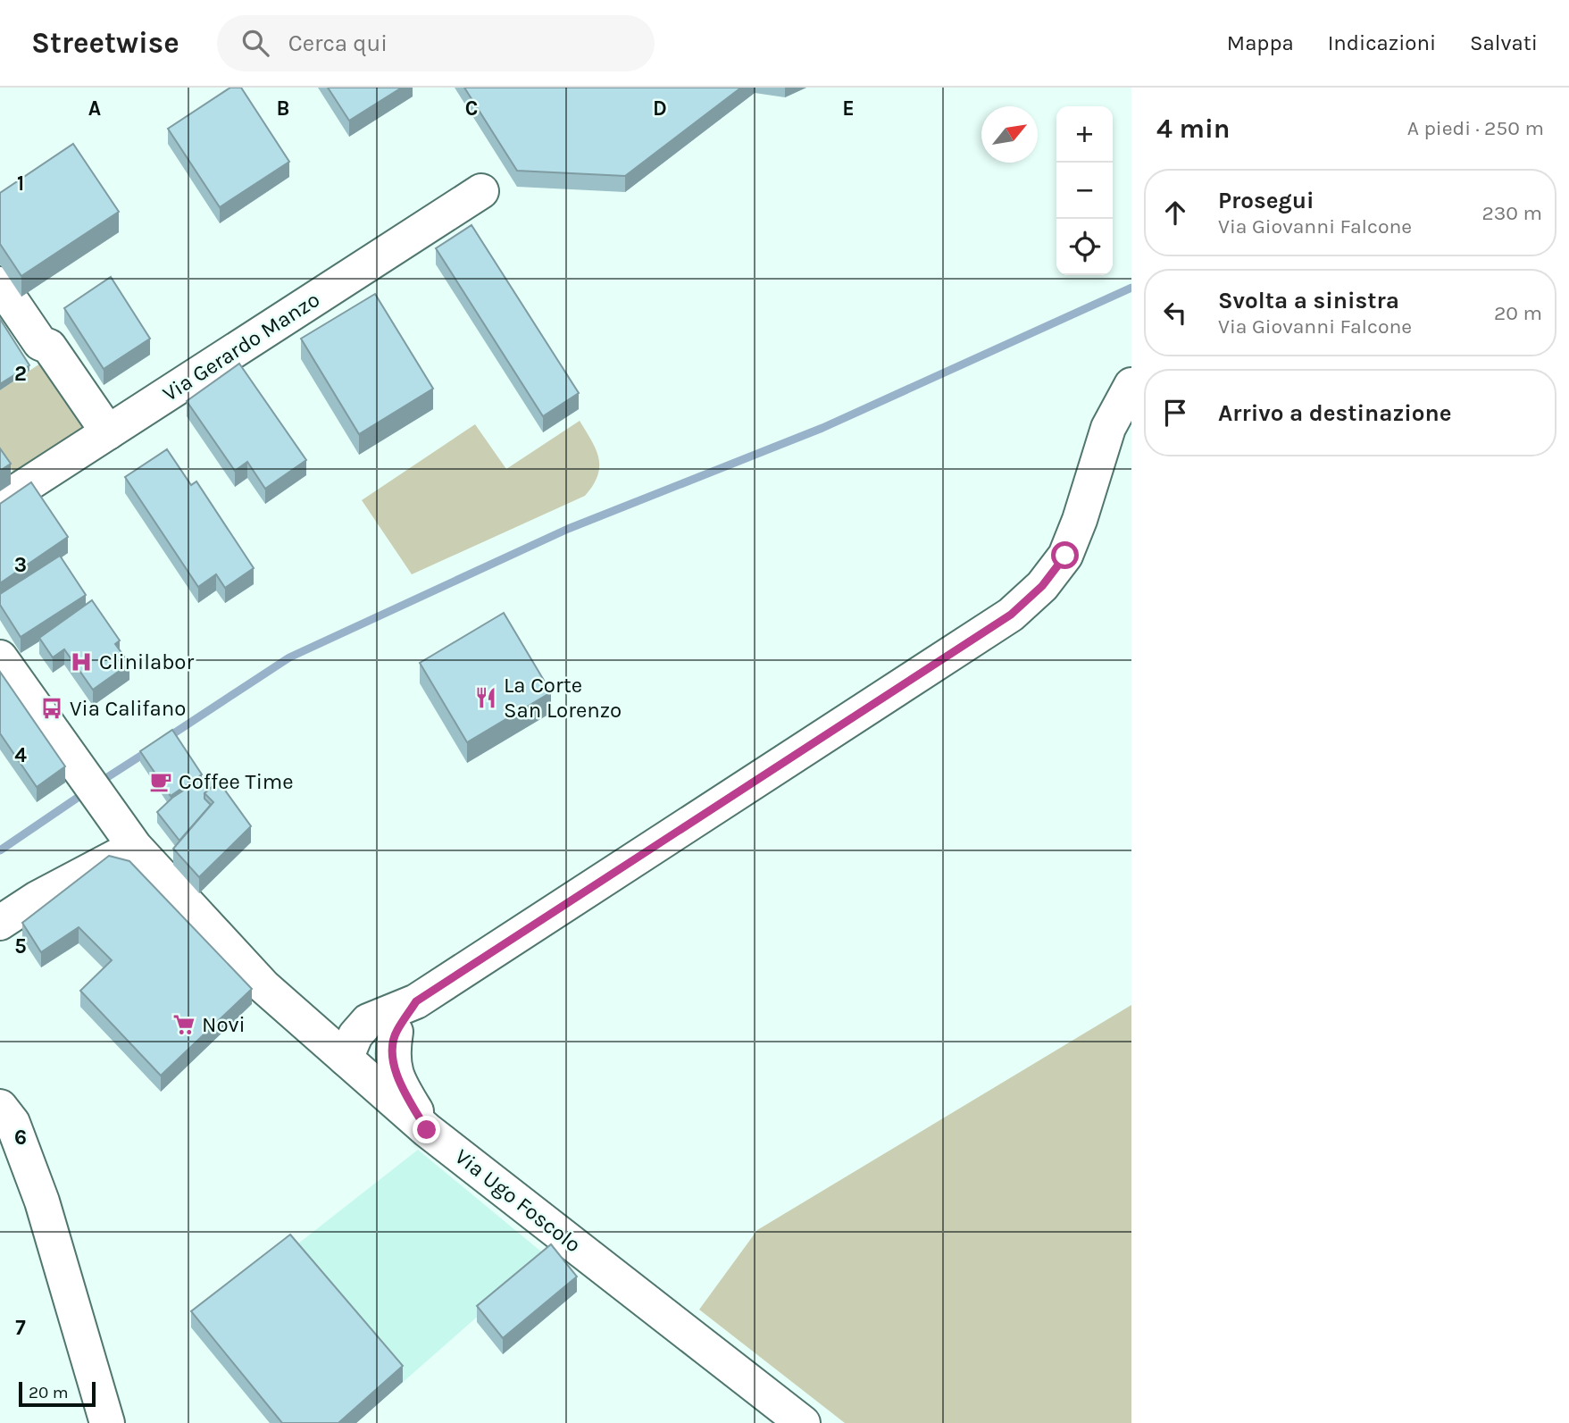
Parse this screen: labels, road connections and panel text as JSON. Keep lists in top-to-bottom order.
{
  "streets": {
    "street": ["Via Gerardo Manzo", "Via Ugo Foscolo"]
  },
  "places": {
    "hospital": ["Clinilabor"],
    "restaurant": ["La Corte San Lorenzo"],
    "bus stop": ["Via Califano"],
    "cafe": ["Coffee Time"],
    "supermarket": ["Novi"]
  },
  "scale_bar": "20 m",
  "north": "top right",
  "page": {
    "header": "Streetwise",
    "search": "Cerca qui",
    "nav": ["Mappa", "Indicazioni", "Salvati"],
    "heading": ["4 min", "A piedi · 250 m"],
    "map_buttons": ["+", "−"],
    "list": [
      ["Prosegui", "Via Giovanni Falcone", "230 m"],
      ["Svolta a sinistra", "Via Giovanni Falcone", "20 m"],
      "Arrivo a destinazione"
    ],
    "scale": "20 m"
  },
  "grid": {
    "columns": [
      "A",
      "B",
      "C",
      "D",
      "E"
    ],
    "rows": [
      "1",
      "2",
      "3",
      "4",
      "5",
      "6",
      "7"
    ]
  }
}
